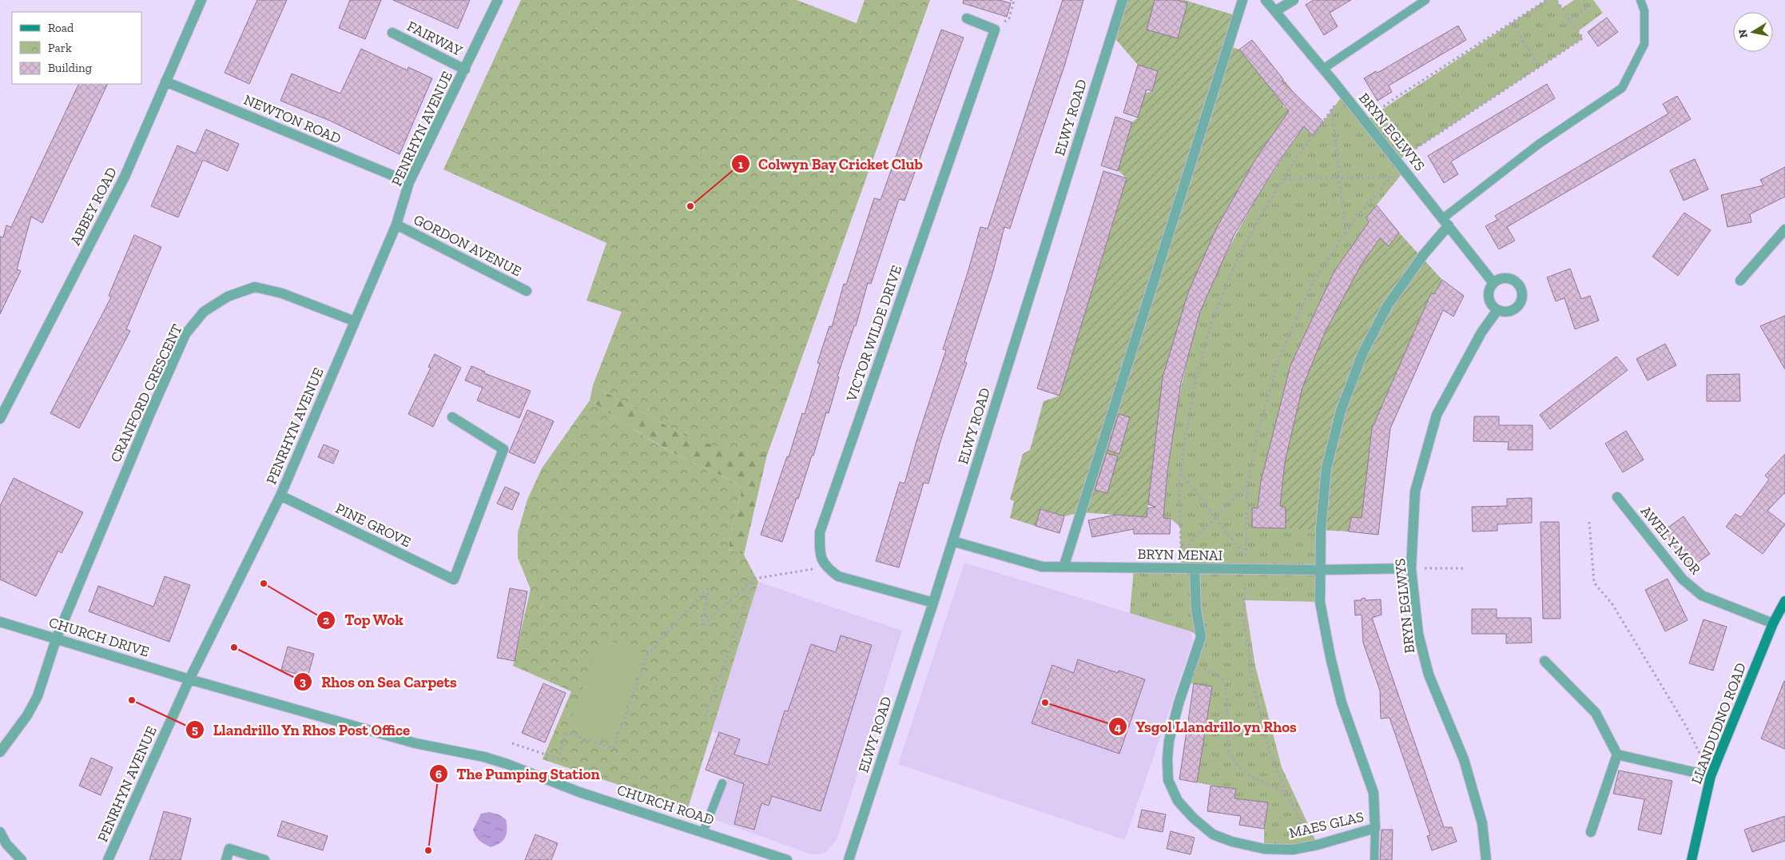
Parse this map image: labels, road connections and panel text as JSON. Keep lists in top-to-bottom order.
{
  "streets": {
    "main road": ["LLANDUDNO ROAD"],
    "street": [
      "FAIRWAY",
      "ELWY ROAD",
      "NEWTON ROAD",
      "PENRHYN AVENUE",
      "BRYN EGLWYS",
      "ABBEY ROAD",
      "GORDON AVENUE",
      "VICTOR WILDE DRIVE",
      "CRANFORD CRESCENT",
      "PINE GROVE",
      "AWEL Y MOR",
      "BRYN MENAI",
      "CHURCH DRIVE",
      "CHURCH ROAD",
      "MAES GLAS"
    ]
  },
  "crossings": [
    ["FAIRWAY", "PENRHYN AVENUE"],
    ["ELWY ROAD", "BRYN MENAI"],
    ["NEWTON ROAD", "PENRHYN AVENUE"],
    ["NEWTON ROAD", "ABBEY ROAD"],
    ["PENRHYN AVENUE", "GORDON AVENUE"],
    ["PENRHYN AVENUE", "CRANFORD CRESCENT"],
    ["PENRHYN AVENUE", "PINE GROVE"],
    ["PENRHYN AVENUE", "CHURCH DRIVE"],
    ["PENRHYN AVENUE", "CHURCH ROAD"],
    ["BRYN EGLWYS", "BRYN MENAI"],
    ["BRYN EGLWYS", "MAES GLAS"],
    ["CRANFORD CRESCENT", "CHURCH DRIVE"],
    ["AWEL Y MOR", "LLANDUDNO ROAD"],
    ["BRYN MENAI", "MAES GLAS"],
    ["CHURCH DRIVE", "CHURCH ROAD"]
  ],
  "places": [
    "Colwyn Bay Cricket Club",
    "Top Wok",
    "Rhos on Sea Carpets",
    "Llandrillo Yn Rhos Post Office",
    "Ysgol Llandrillo yn Rhos",
    "The Pumping Station"
  ],
  "legend": ["Road", "Park", "Building"],
  "north": "left"
}
